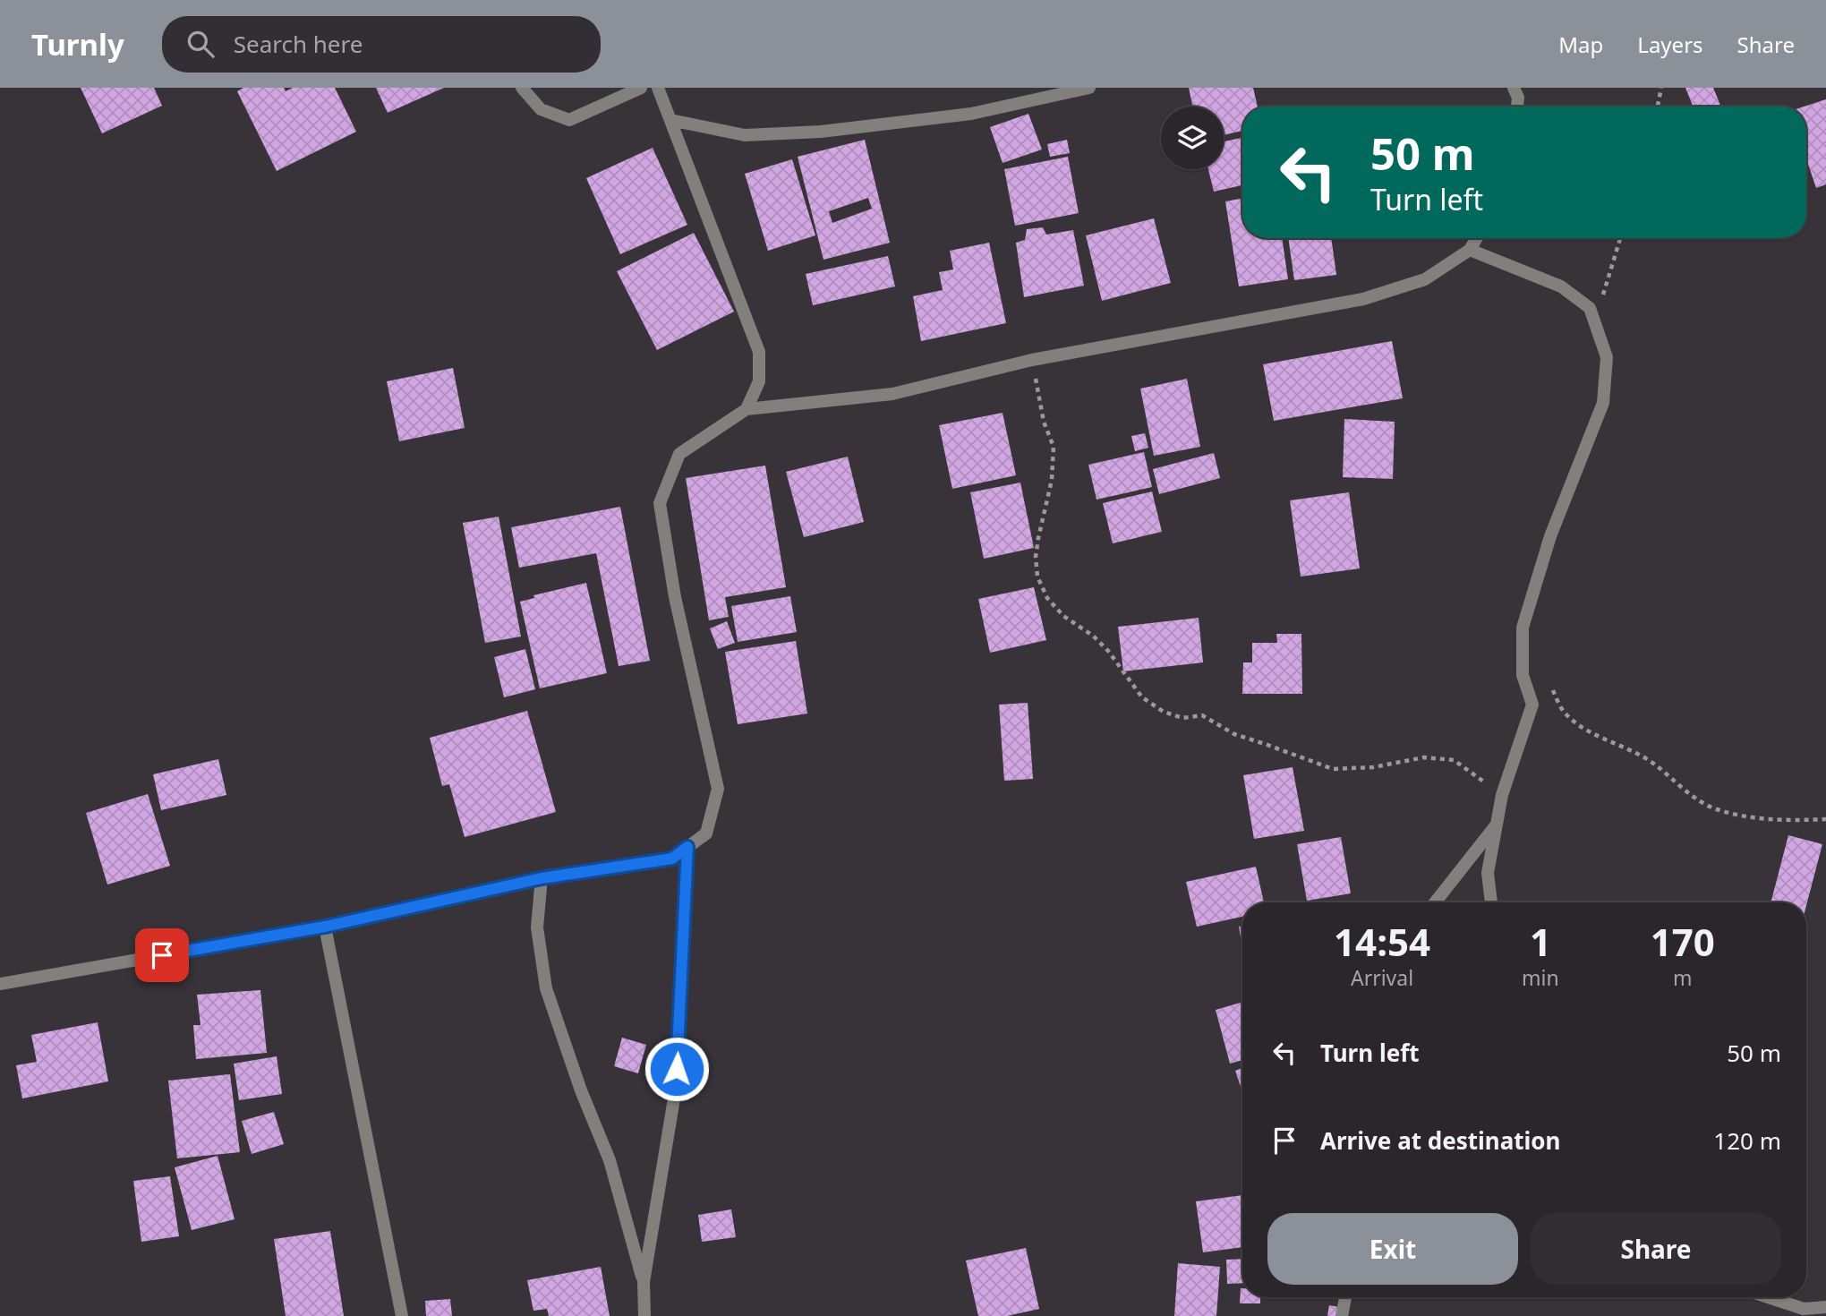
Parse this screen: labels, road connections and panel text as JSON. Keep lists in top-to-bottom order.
{
  "page": {
    "header": "Turnly",
    "search": "Search here",
    "nav": ["Map", "Layers", "Share"],
    "turn": ["50 m", "Turn left"],
    "eta": [
      "14:54",
      "Arrival",
      "1",
      "min",
      "170",
      "m"
    ],
    "list": [
      {
        "name": "Turn left",
        "value": "50 m"
      },
      {
        "name": "Arrive at destination",
        "value": "120 m"
      }
    ],
    "buttons": ["Exit", "Share"]
  }
}
